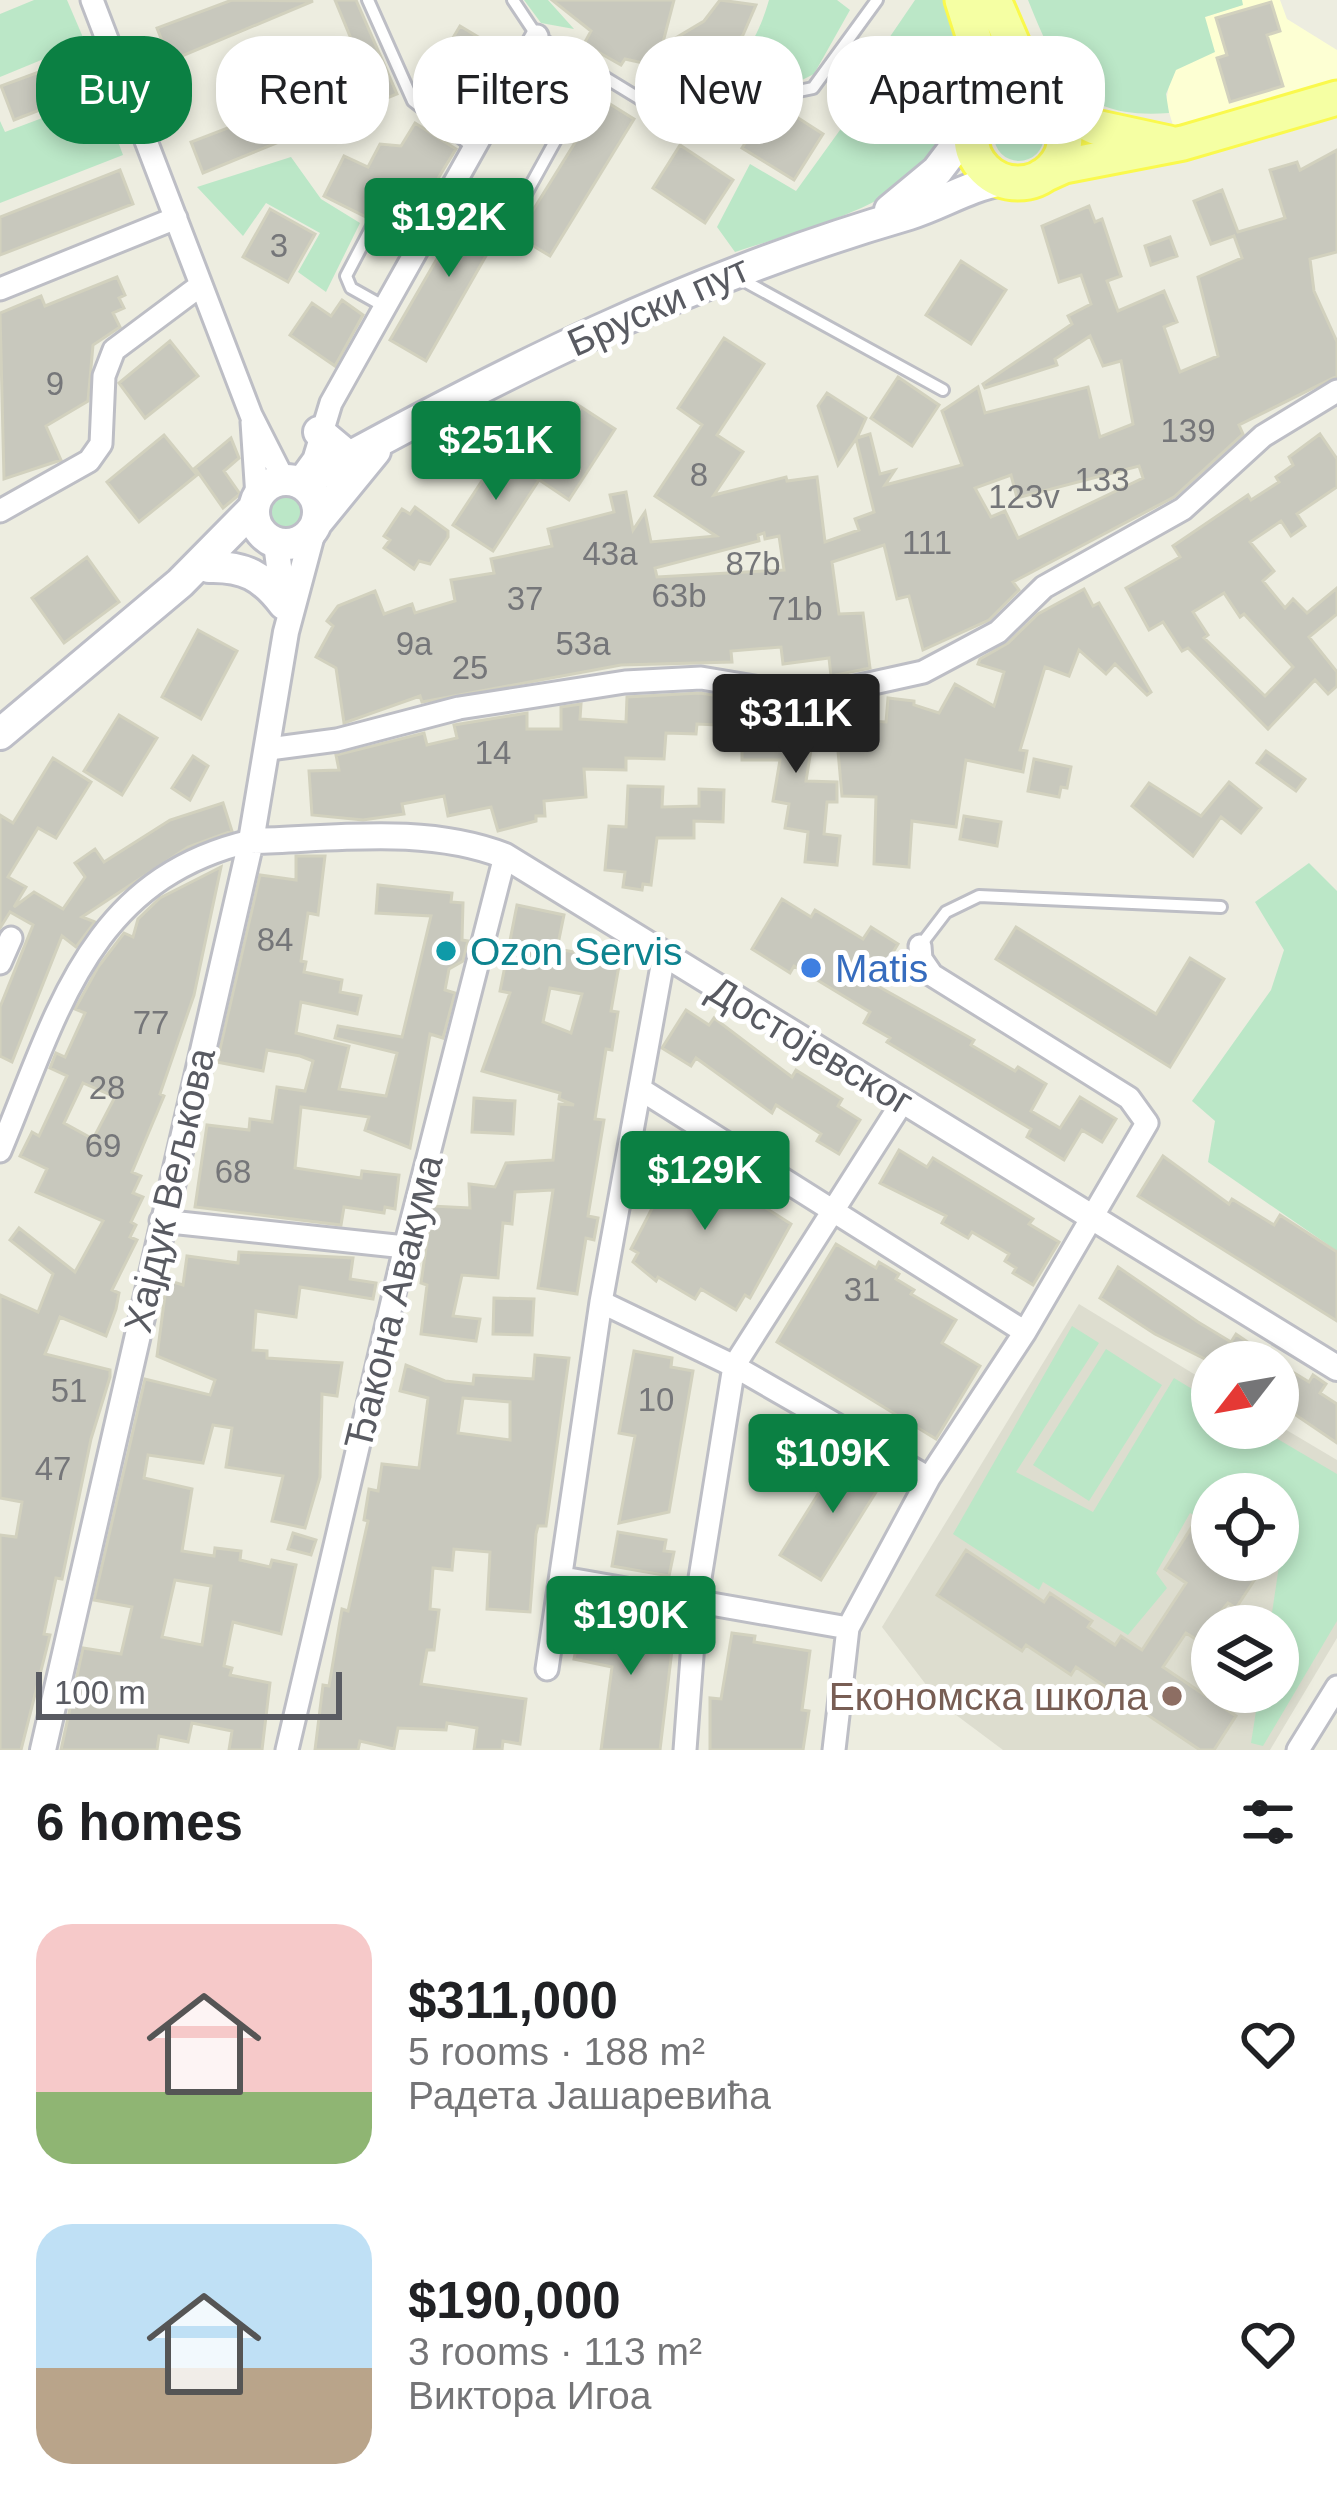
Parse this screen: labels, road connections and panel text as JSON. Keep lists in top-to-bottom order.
{
  "streets": {
    "main road": ["Бруски пут"],
    "street": ["Достојевског", "Хајдук Вељкова", "Ђакона Авакума"]
  },
  "crossings": [
    ["Достојевског", "Хајдук Вељкова"],
    ["Достојевског", "Ђакона Авакума"]
  ],
  "places": ["Ozon Servis", "Matis", "Економска школа"],
  "house_numbers": [
    "3",
    "9",
    "139",
    "8",
    "133",
    "123v",
    "111",
    "43a",
    "87b",
    "63b",
    "37",
    "71b",
    "9a",
    "53a",
    "25",
    "14",
    "84",
    "77",
    "28",
    "69",
    "68",
    "31",
    "51",
    "10",
    "47"
  ],
  "scale_bar": "100 m",
  "north": "bottom left",
  "page": {
    "chip": [
      "Buy",
      "Rent",
      "Filters",
      "New",
      "Apartment"
    ],
    "price": [
      "$192K",
      "$251K",
      "$311K",
      "$129K",
      "$109K",
      "$190K"
    ],
    "scale": "100 m",
    "heading": "6 homes",
    "list": [
      {
        "name": "$311,000",
        "note": "5 rooms · 188 m² · Радета Јашаревића"
      },
      {
        "name": "$190,000",
        "note": "3 rooms · 113 m² · Виктора Игоа"
      }
    ]
  }
}
